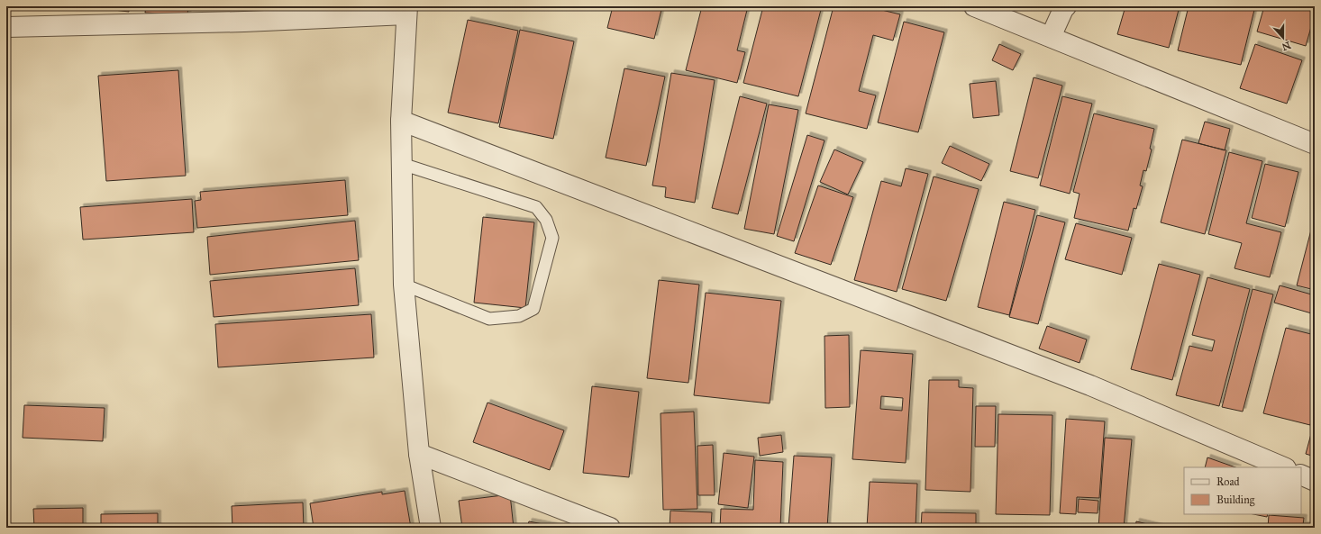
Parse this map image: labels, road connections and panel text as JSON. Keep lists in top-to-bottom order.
{
  "legend": ["Road", "Building"],
  "north": "bottom"
}
